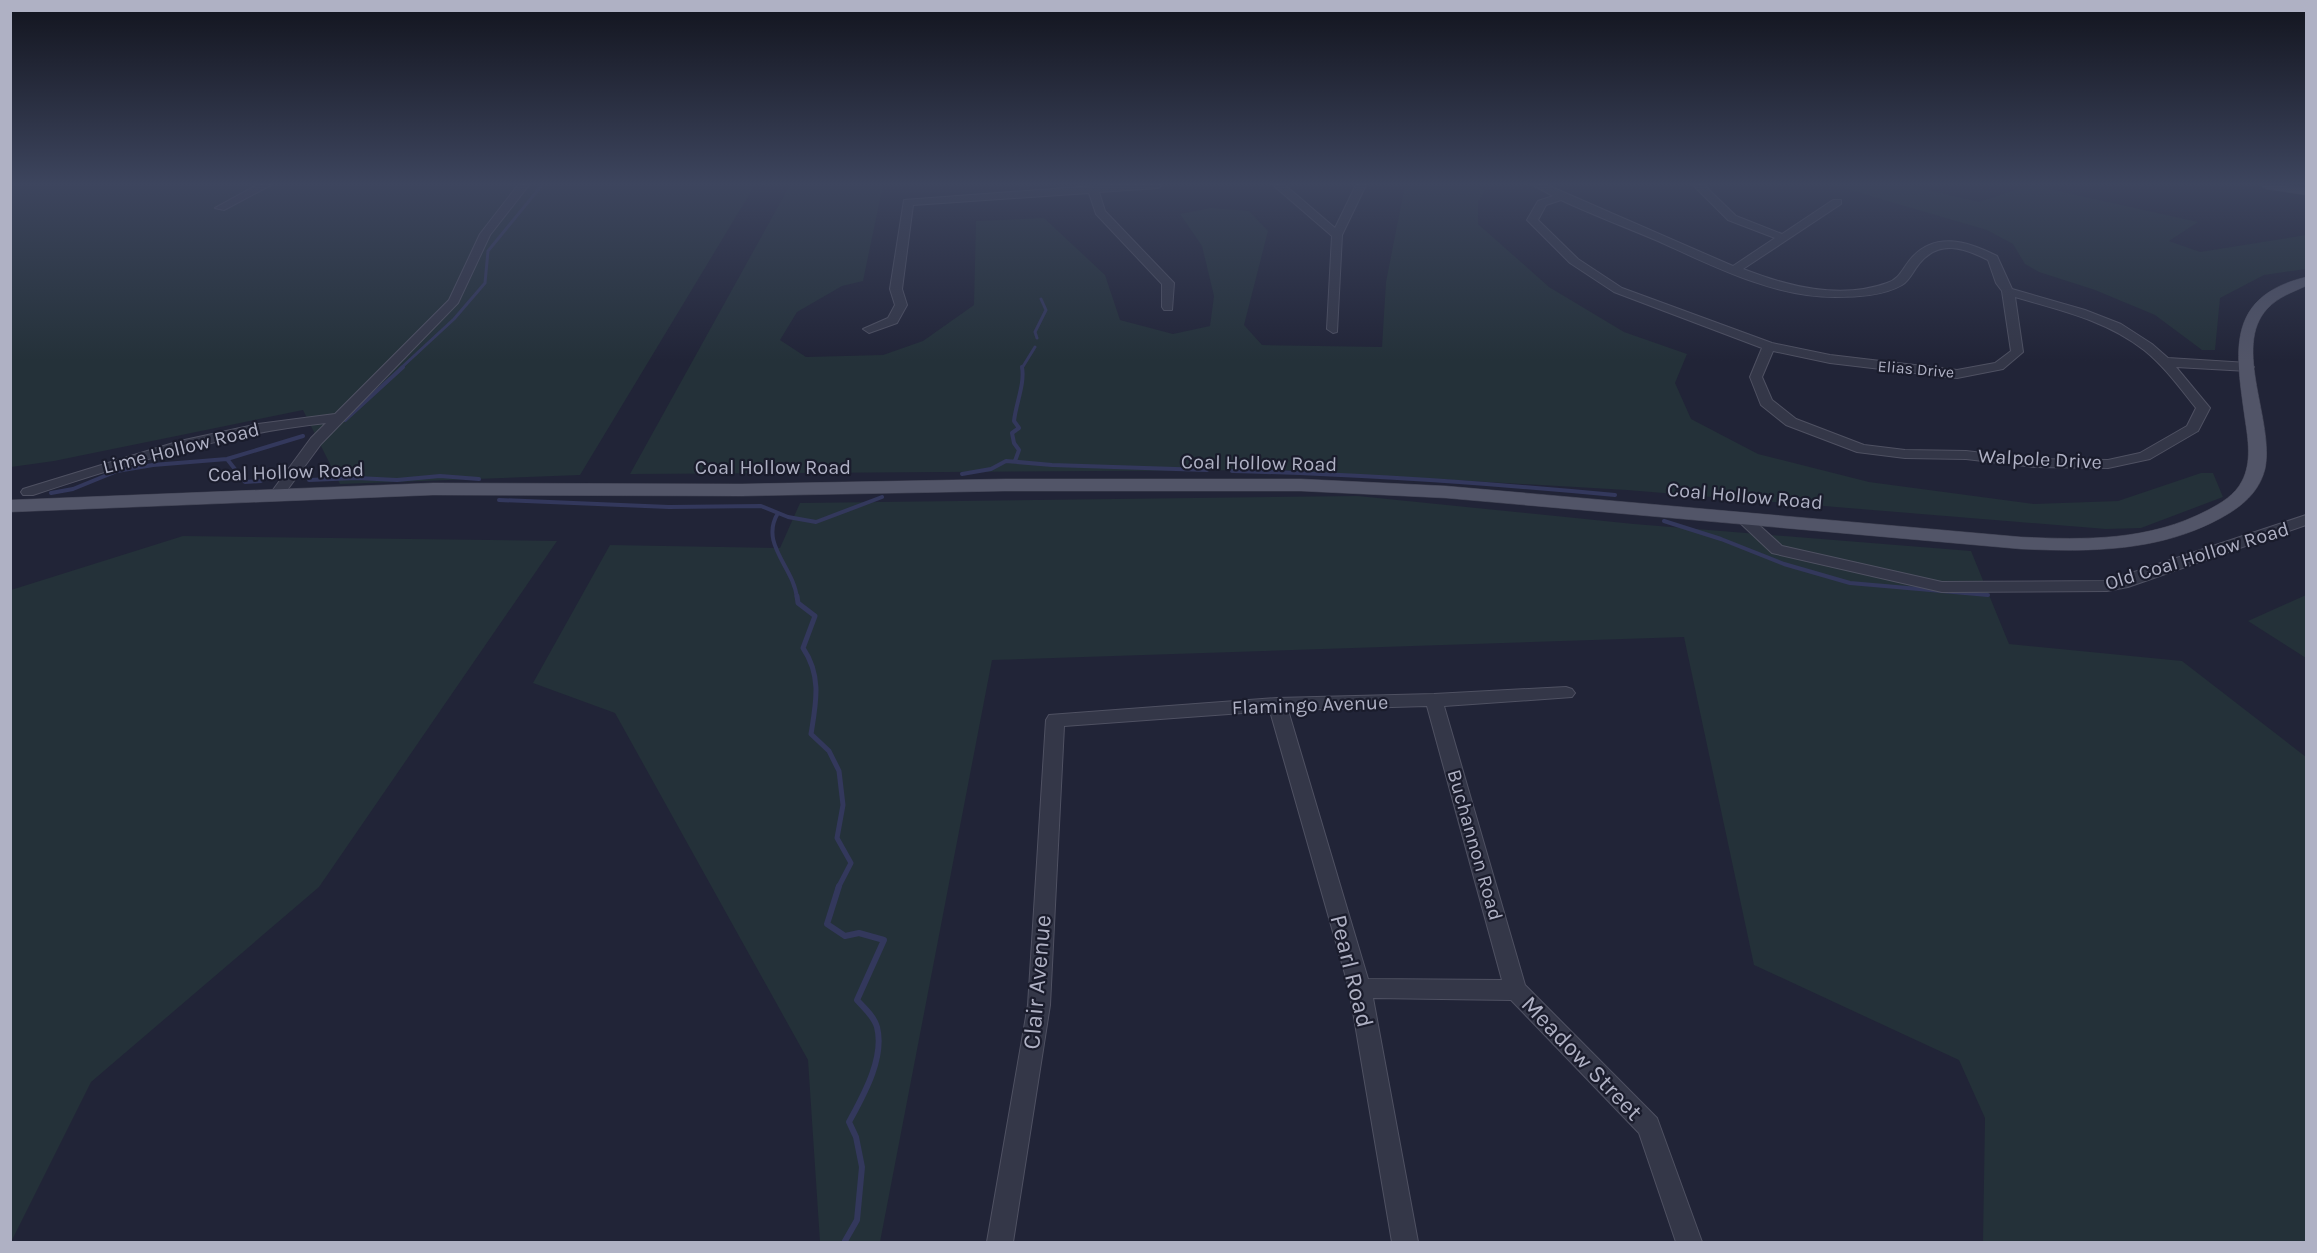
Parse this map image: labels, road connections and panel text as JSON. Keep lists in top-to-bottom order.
{
  "streets": {
    "main road": ["Coal Hollow Road"],
    "street": [
      "Elias Drive",
      "Lime Hollow Road",
      "Walpole Drive",
      "Old Coal Hollow Road",
      "Flamingo Avenue",
      "Buchannon Road",
      "Pearl Road",
      "Clair Avenue",
      "Meadow Street"
    ]
  },
  "crossings": [
    ["Elias Drive", "Walpole Drive"],
    ["Coal Hollow Road", "Old Coal Hollow Road"],
    ["Flamingo Avenue", "Buchannon Road"],
    ["Flamingo Avenue", "Pearl Road"],
    ["Flamingo Avenue", "Clair Avenue"],
    ["Buchannon Road", "Meadow Street"]
  ]
}
